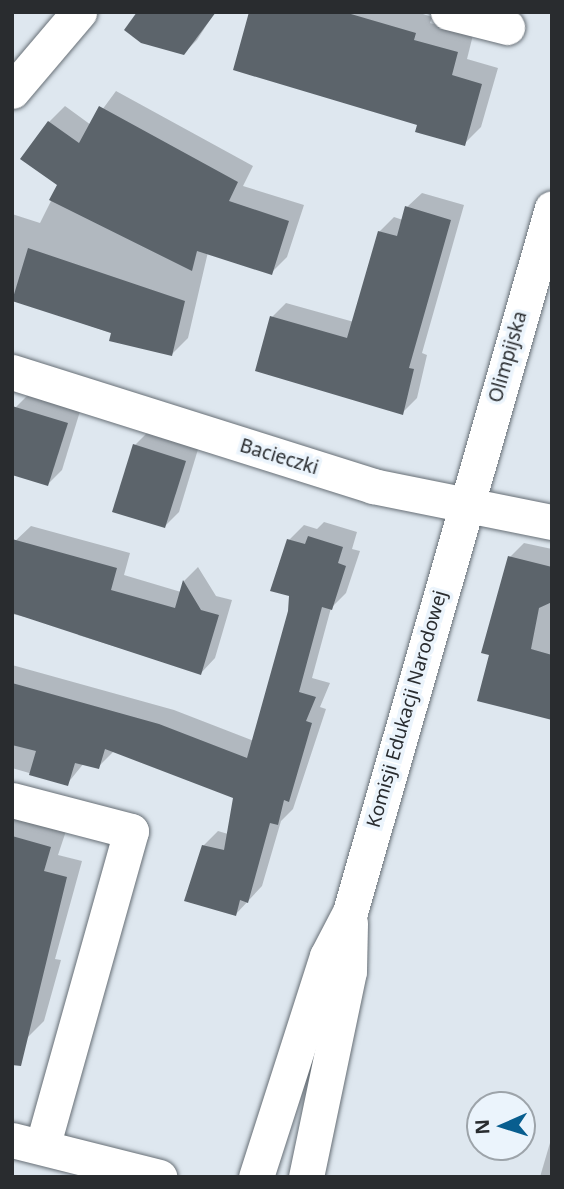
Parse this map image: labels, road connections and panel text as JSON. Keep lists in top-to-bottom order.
{
  "streets": {
    "street": ["Olimpijska", "Bacieczki", "Komisji Edukacji Narodowej"]
  },
  "crossings": [
    ["Olimpijska", "Bacieczki"],
    ["Olimpijska", "Komisji Edukacji Narodowej"],
    ["Bacieczki", "Komisji Edukacji Narodowej"]
  ],
  "north": "left"
}
